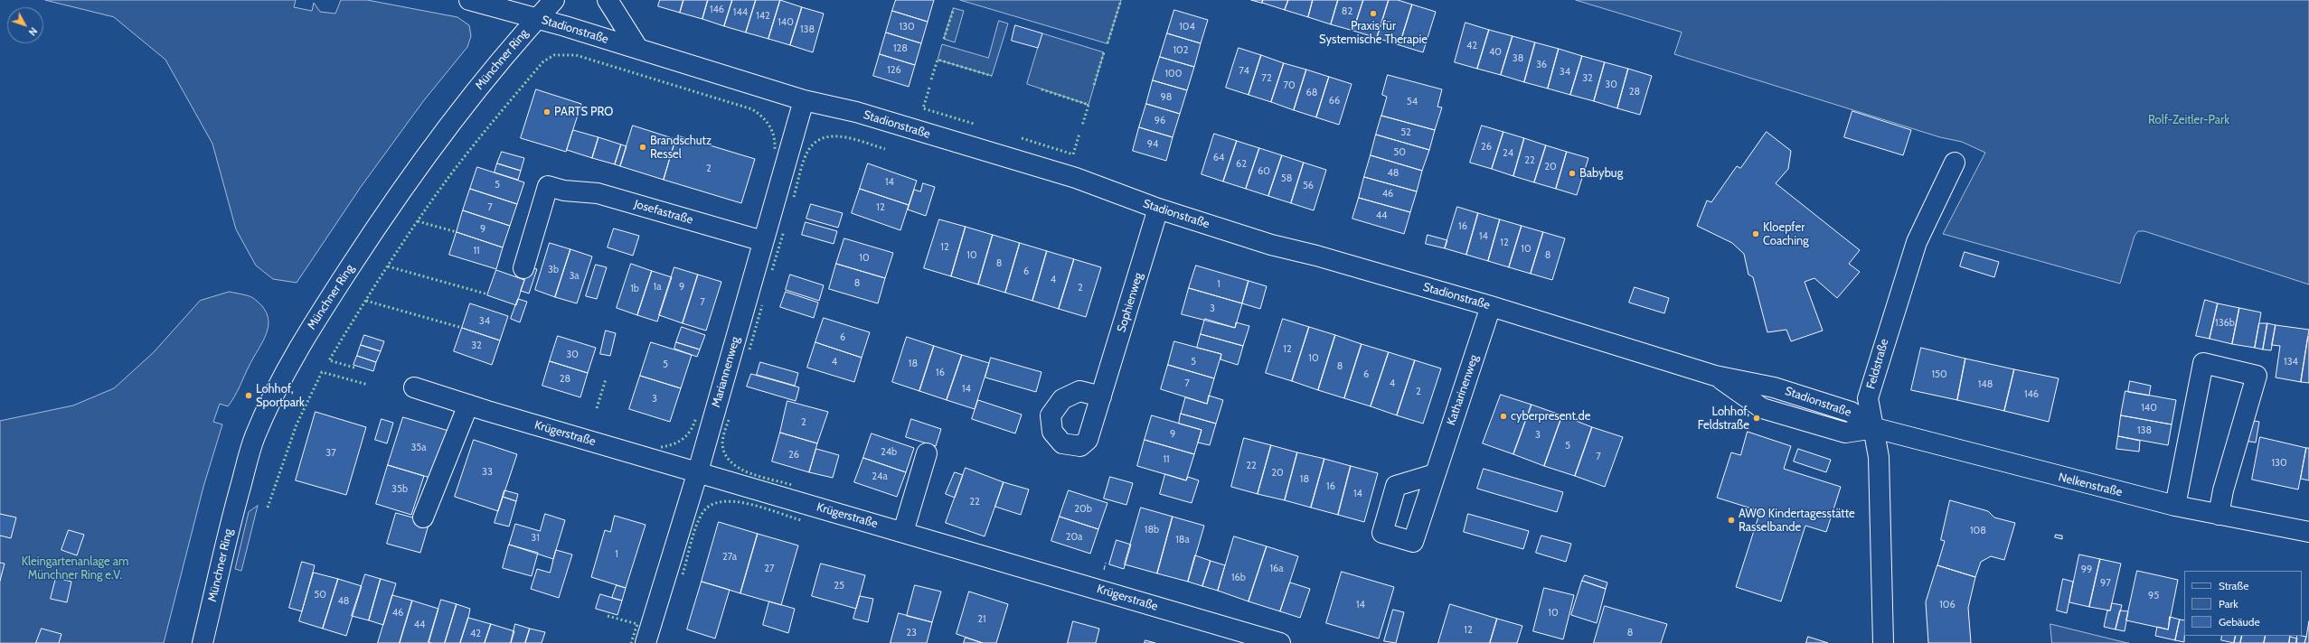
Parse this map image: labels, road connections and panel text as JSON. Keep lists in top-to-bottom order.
{
  "streets": {
    "street": [
      "Stadionstraße",
      "Münchner Ring",
      "Josefastraße",
      "Sophienweg",
      "Feldstraße",
      "Mariannenweg",
      "Katharinenweg",
      "Krügerstraße",
      "Nelkenstraße"
    ]
  },
  "crossings": [
    ["Stadionstraße", "Münchner Ring"],
    ["Stadionstraße", "Sophienweg"],
    ["Stadionstraße", "Feldstraße"],
    ["Stadionstraße", "Mariannenweg"],
    ["Stadionstraße", "Katharinenweg"],
    ["Stadionstraße", "Nelkenstraße"],
    ["Josefastraße", "Mariannenweg"],
    ["Feldstraße", "Nelkenstraße"],
    ["Mariannenweg", "Krügerstraße"]
  ],
  "parks": ["Rolf-Zeitler-Park", "Kleingartenanlage am Münchner Ring e.V."],
  "places": [
    "Praxis für Systemische Therapie",
    "PARTS PRO",
    "Brandschutz Ressel",
    "Babybug",
    "Kloepfer Coaching",
    "Lohhof, Sportpark",
    "cyberpresent.de",
    "Lohhof, Feldstraße",
    "AWO Kindertagesstätte Rasselbande"
  ],
  "house_numbers": [
    "146",
    "82",
    "144",
    "142",
    "140",
    "130",
    "104",
    "138",
    "42",
    "128",
    "102",
    "40",
    "38",
    "36",
    "126",
    "74",
    "34",
    "100",
    "72",
    "32",
    "30",
    "70",
    "28",
    "68",
    "98",
    "66",
    "54",
    "96",
    "52",
    "94",
    "26",
    "50",
    "24",
    "64",
    "22",
    "62",
    "20",
    "2",
    "60",
    "48",
    "58",
    "14",
    "5",
    "56",
    "46",
    "7",
    "12",
    "44",
    "16",
    "9",
    "14",
    "12",
    "12",
    "10",
    "11",
    "10",
    "8",
    "10",
    "8",
    "3b",
    "6",
    "3a",
    "4",
    "8",
    "1",
    "1a",
    "9",
    "2",
    "1b",
    "7",
    "3",
    "34",
    "136b",
    "6",
    "32",
    "12",
    "30",
    "10",
    "4",
    "5",
    "134",
    "18",
    "5",
    "8",
    "16",
    "6",
    "150",
    "28",
    "7",
    "4",
    "148",
    "14",
    "2",
    "146",
    "3",
    "140",
    "2",
    "138",
    "9",
    "3",
    "5",
    "35a",
    "24b",
    "37",
    "26",
    "7",
    "11",
    "130",
    "22",
    "33",
    "20",
    "24a",
    "18",
    "16",
    "35b",
    "14",
    "22",
    "20b",
    "18b",
    "108",
    "20a",
    "31",
    "18a",
    "1",
    "27a",
    "27",
    "16a",
    "99",
    "16b",
    "97",
    "25",
    "50",
    "95",
    "48",
    "14",
    "106",
    "46",
    "10",
    "21",
    "44",
    "12",
    "23",
    "8",
    "42"
  ],
  "legend": ["Straße", "Park", "Gebäude"],
  "north": "bottom right"
}
